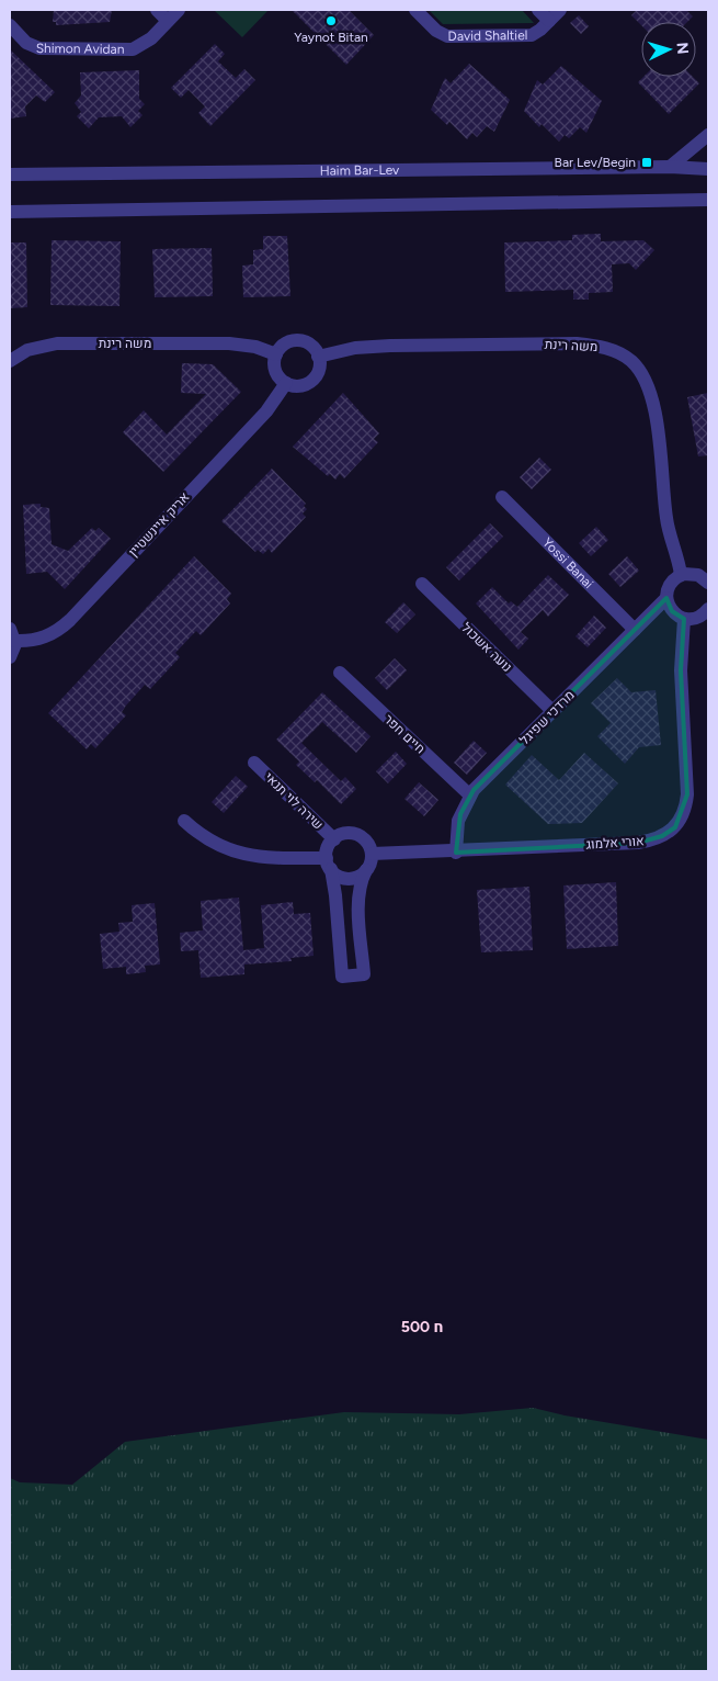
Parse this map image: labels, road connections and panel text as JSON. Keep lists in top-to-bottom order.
{
  "streets": {
    "street": [
      "David Shaltiel",
      "Shimon Avidan",
      "Haim Bar-Lev",
      "משה רינת",
      "אריק איינשטיין",
      "Yossi Banai",
      "נועה אשכול",
      "מרדכי שפיגל",
      "חיים חפר",
      "שירה לוי תנאי",
      "אורי אלמוג"
    ]
  },
  "crossings": [
    ["משה רינת", "אריק איינשטיין"],
    ["משה רינת", "מרדכי שפיגל"],
    ["Yossi Banai", "מרדכי שפיגל"],
    ["נועה אשכול", "מרדכי שפיגל"],
    ["מרדכי שפיגל", "חיים חפר"],
    ["מרדכי שפיגל", "אורי אלמוג"],
    ["שירה לוי תנאי", "אורי אלמוג"]
  ],
  "districts": ["ח 500"],
  "places": {
    "other": ["Yaynot Bitan"],
    "transit": ["Bar Lev/Begin"]
  },
  "north": "right"
}
